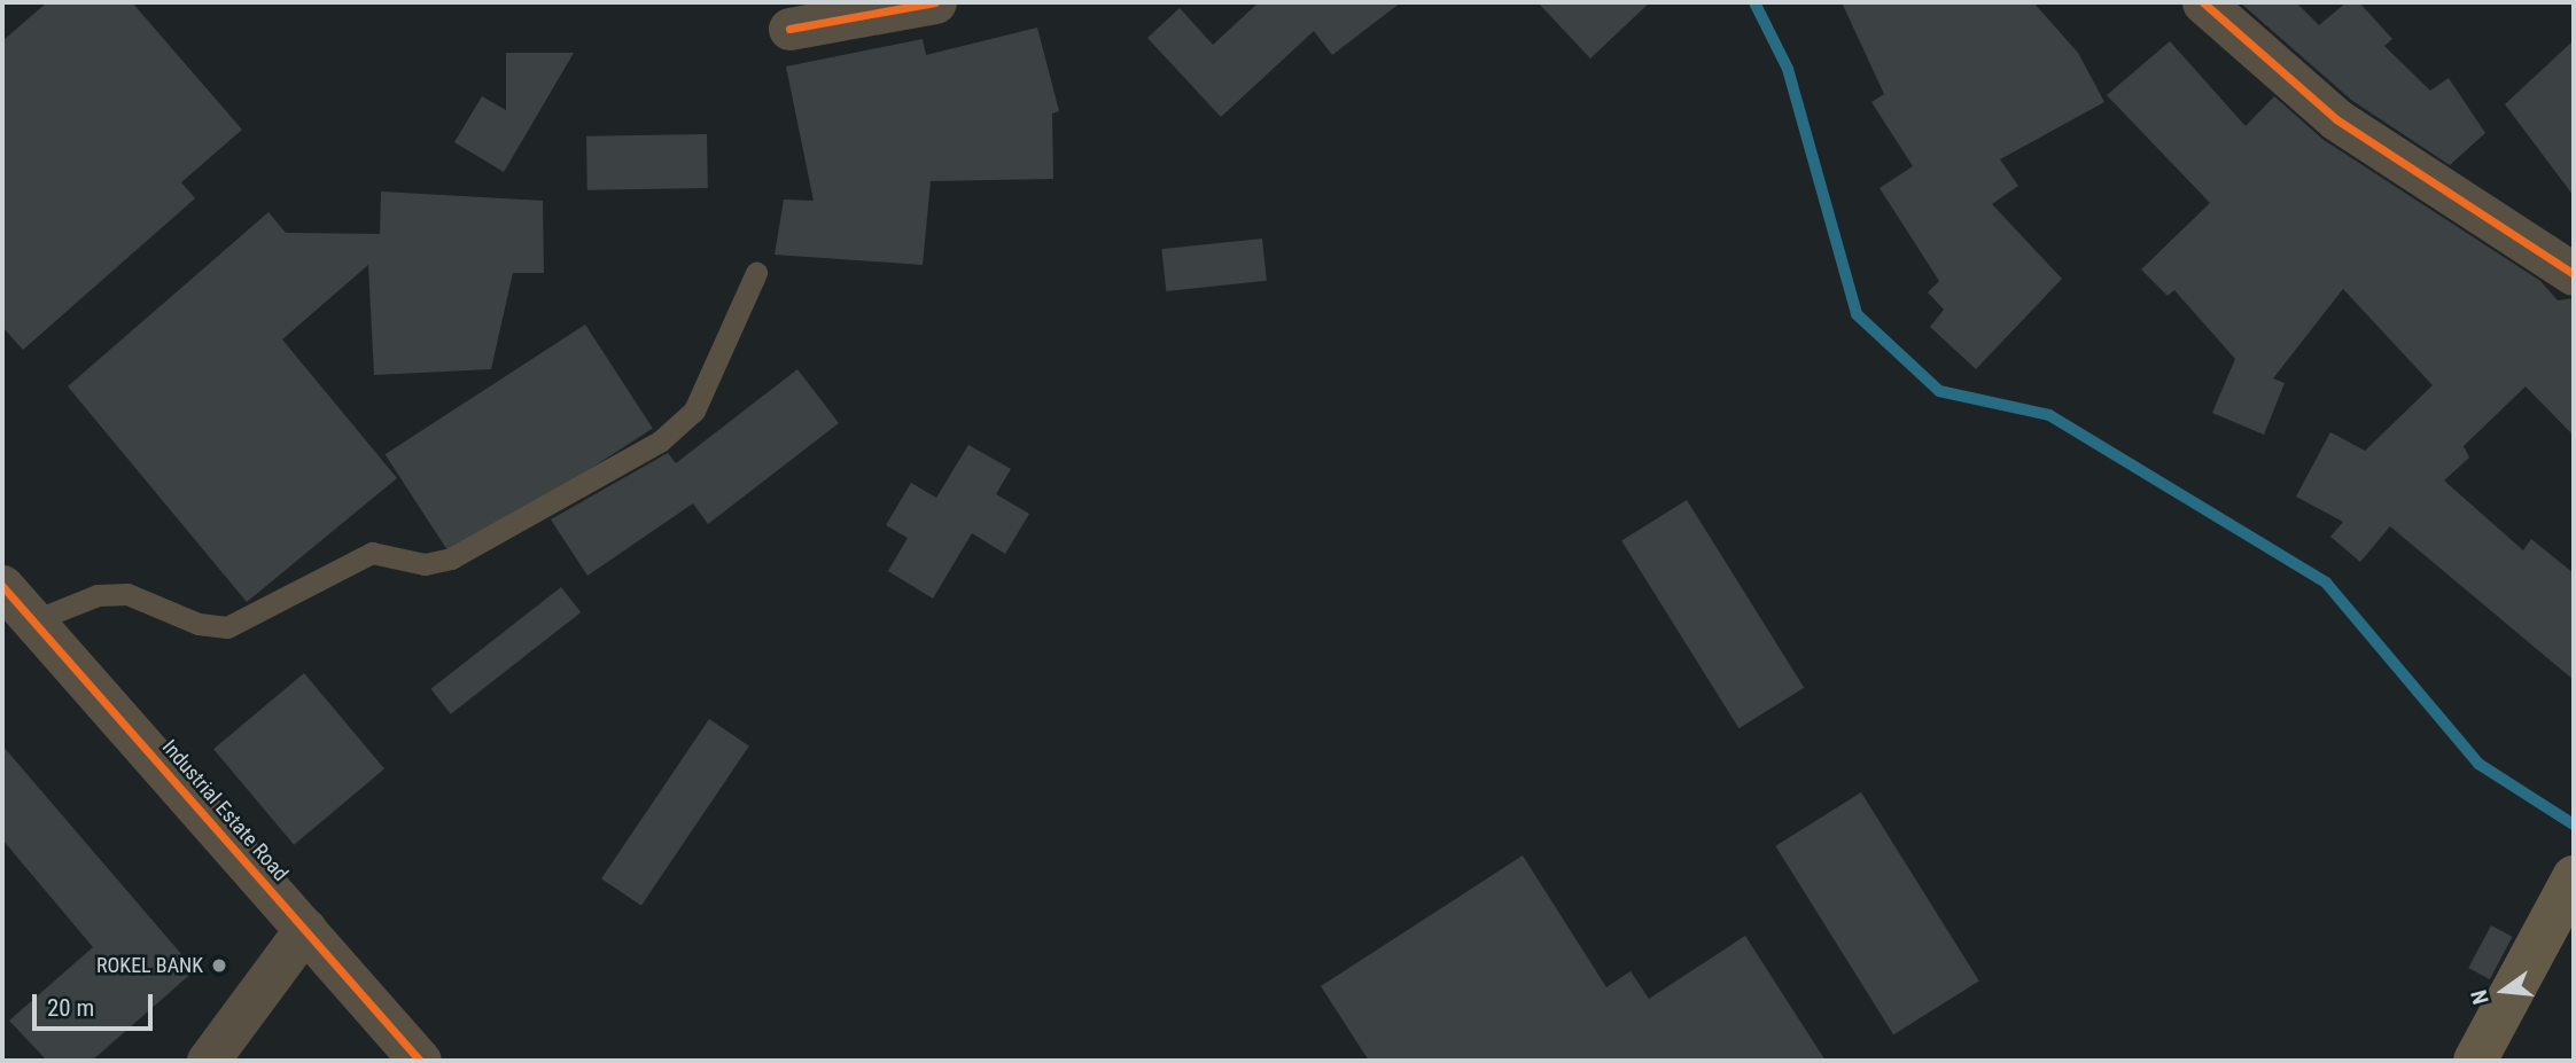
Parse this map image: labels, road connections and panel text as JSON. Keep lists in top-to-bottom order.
{
  "streets": {
    "street": ["Industrial Estate Road"]
  },
  "places": ["ROKEL BANK"],
  "scale_bar": "20 m",
  "north": "left"
}
